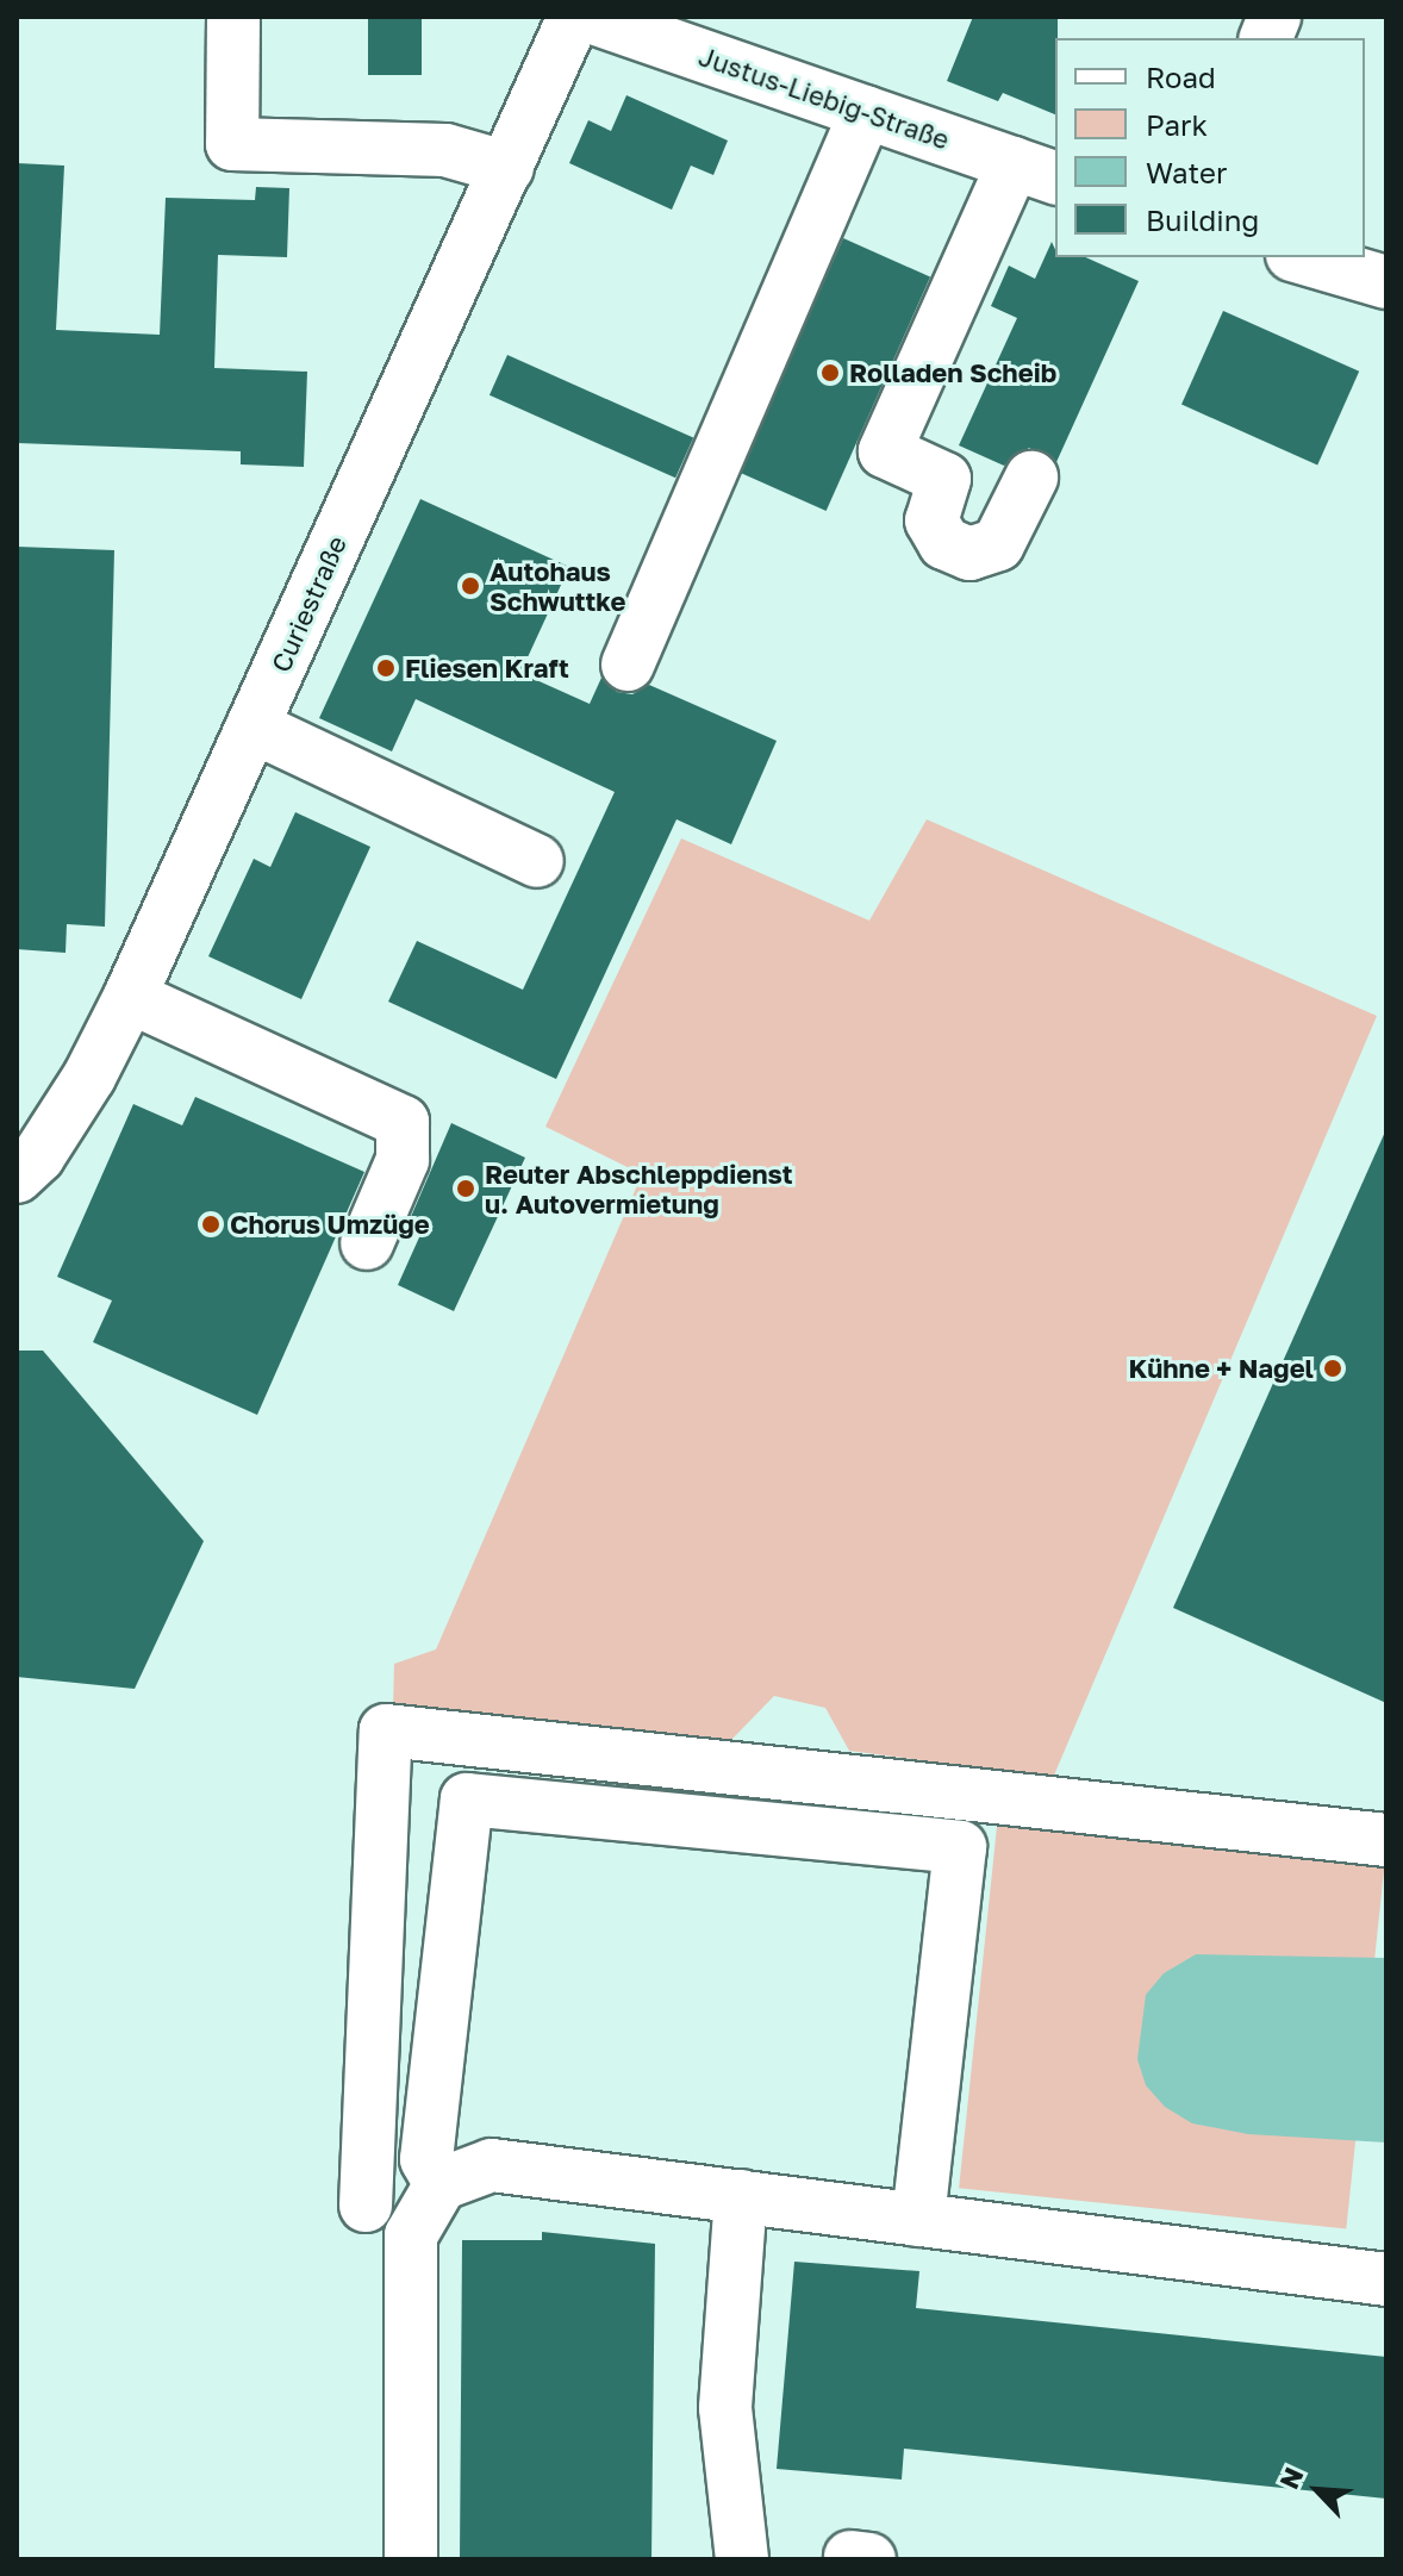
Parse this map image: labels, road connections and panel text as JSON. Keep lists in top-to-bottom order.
{
  "streets": {
    "street": ["Justus-Liebig-Straße", "Curiestraße"]
  },
  "places": [
    "Rolladen Scheib",
    "Autohaus Schwuttke",
    "Fliesen Kraft",
    "Reuter Abschleppdienst u. Autovermietung",
    "Chorus Umzüge",
    "Kühne + Nagel"
  ],
  "legend": [
    "Road",
    "Park",
    "Water",
    "Building"
  ],
  "north": "top left"
}
